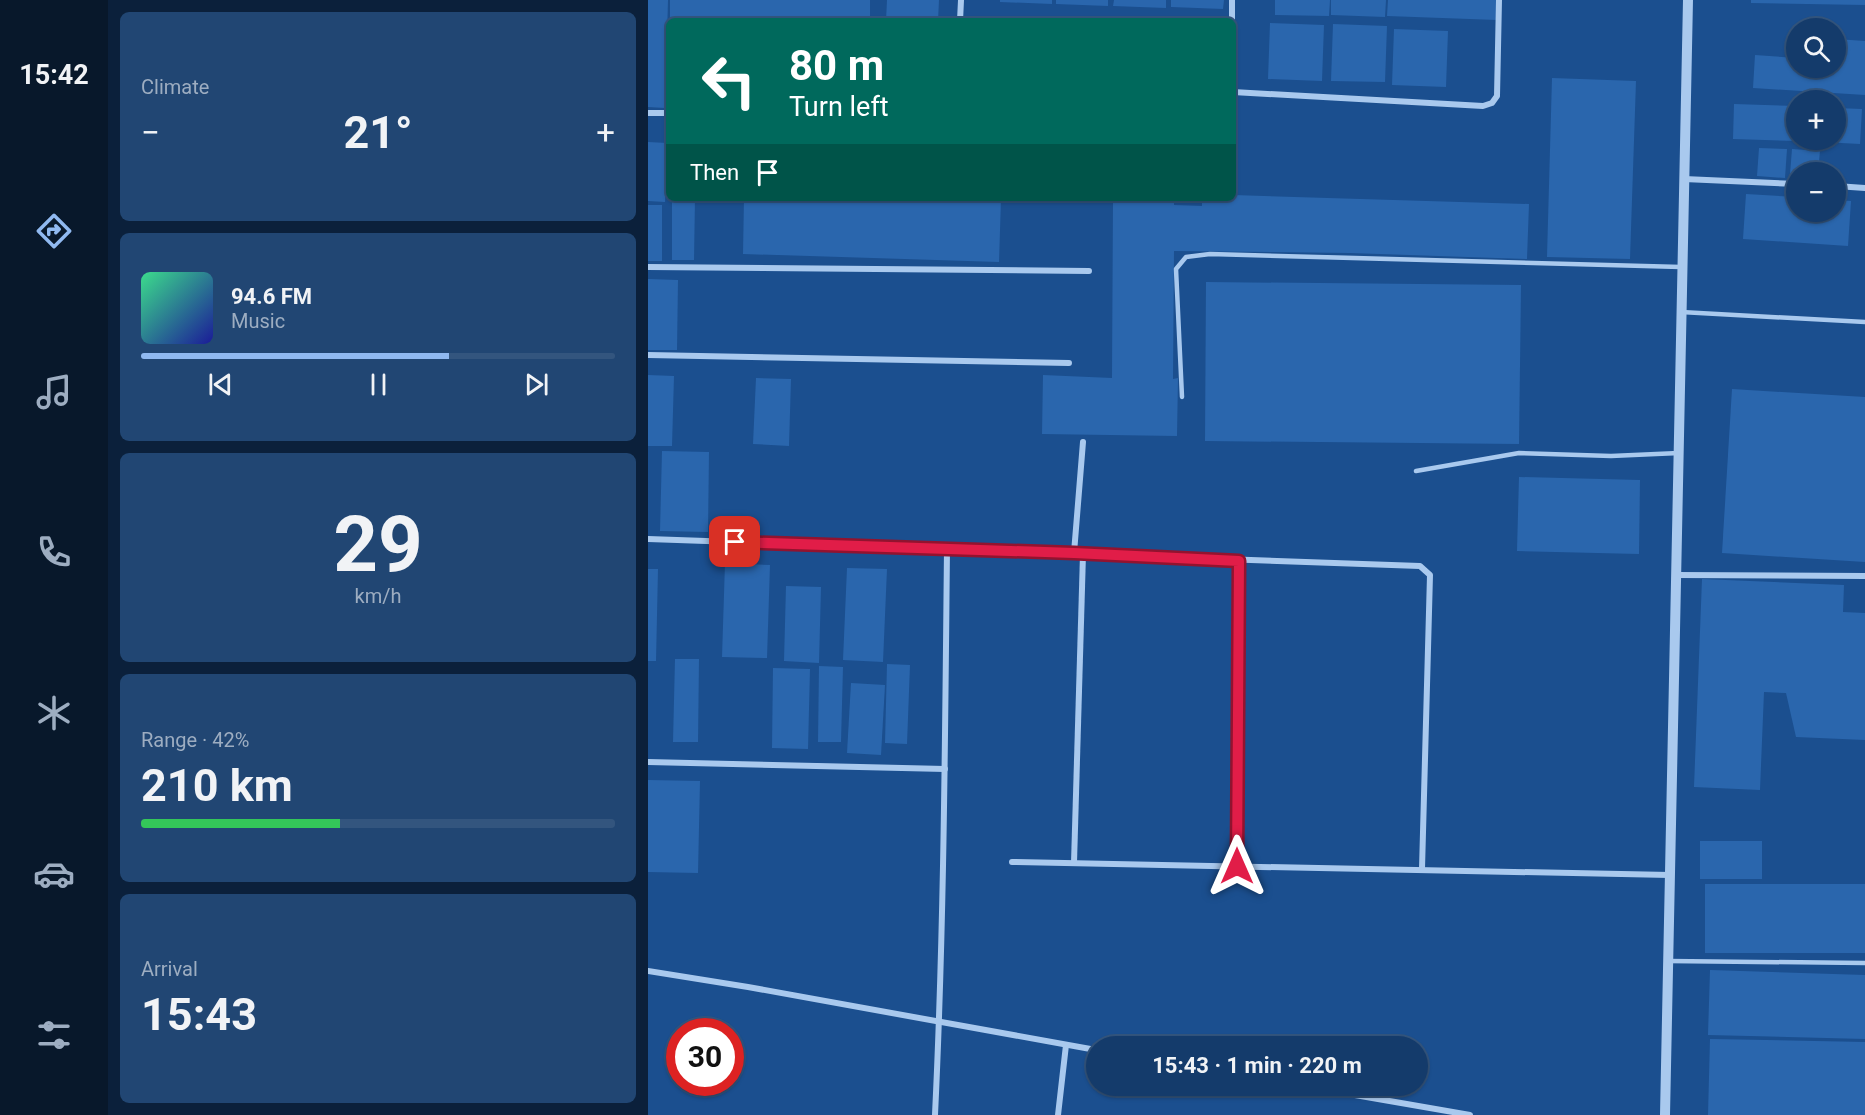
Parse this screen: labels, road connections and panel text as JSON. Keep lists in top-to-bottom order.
{
  "page": {
    "tabs": "15:42",
    "tile": [
      "Climate",
      ["29", "km/h"],
      ["Range · 42%", "210 km"],
      ["Arrival", "15:43"]
    ],
    "map_buttons": ["+", "−"],
    "turn": ["80 m", "Turn left"],
    "heat": ["−", "21°", "+"],
    "then": "Then",
    "song": ["94.6 FM", "Music"],
    "limit": "30",
    "trip": "15:43 · 1 min · 220 m"
  }
}
